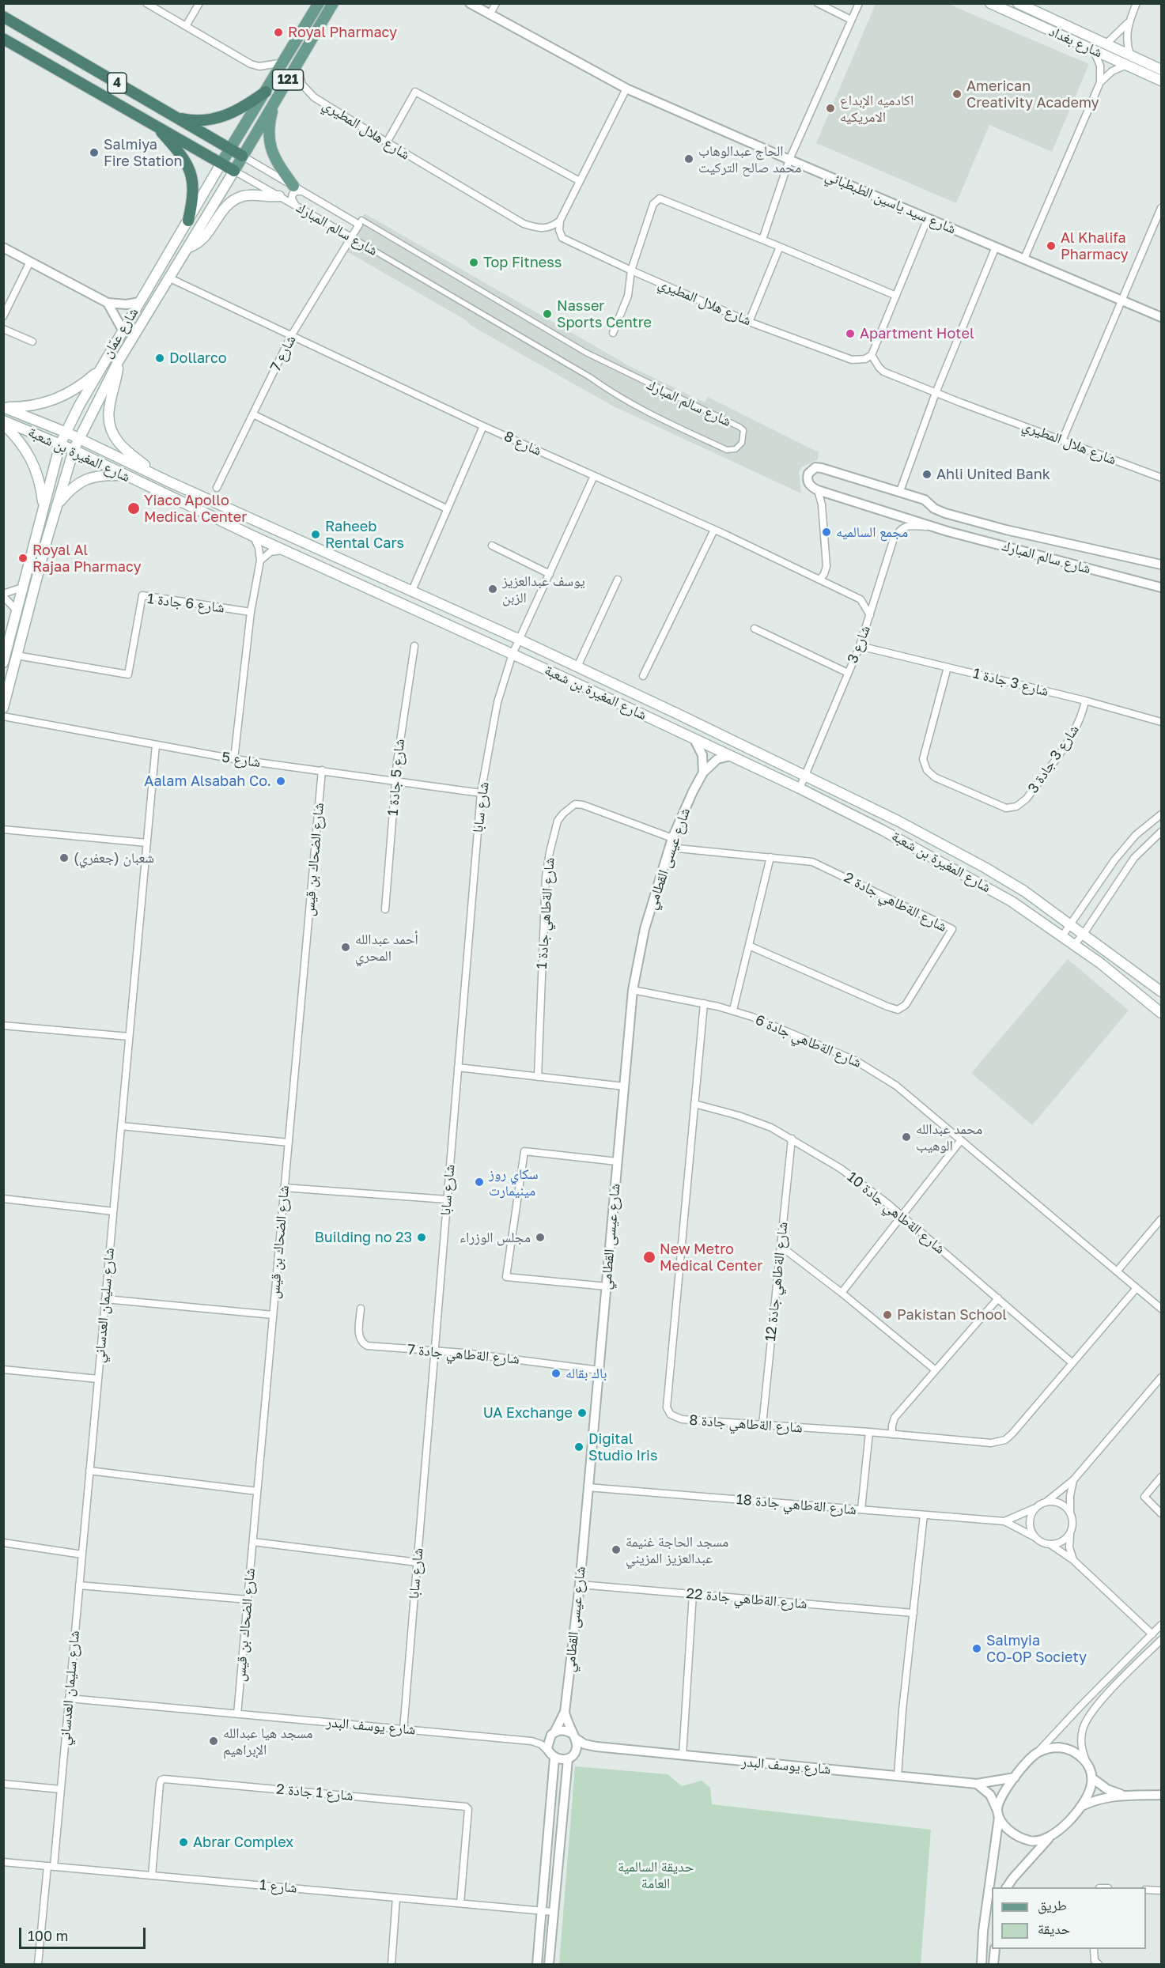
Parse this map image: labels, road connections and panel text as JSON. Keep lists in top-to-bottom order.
{
  "streets": {
    "highway": ["4"],
    "main road": [
      "شارع بغداد",
      "121",
      "شارع عمّان",
      "شارع المغيرة بن شعبة"
    ],
    "street": [
      "شارع هلال المطيري",
      "شارع سيد ياسين الطبطبائي",
      "شارع سالم المبارك",
      "شارع 7",
      "شارع 8",
      "شارع 6 جادة 1",
      "شارع 3",
      "شارع 3 جادة 1",
      "شارع 3 جادة 3",
      "شارع 5",
      "شارع 5 جادة 1",
      "شارع سابا",
      "شارع عيسى القطامي",
      "شارع الضحاك بن قيس",
      "شارع الةطاهي جادة 2",
      "شارع الةطاهي جادة 1",
      "شارع الةطاهي جادة 6",
      "شارع الةطاهي جادة 10",
      "شارع الةطاهي جادة 12",
      "شارع سليمان العدساني",
      "شارع الةطاهي جادة 7",
      "شارع الةطاهي جادة 8",
      "شارع الةطاهي جادة 18",
      "شارع الةطاهي جادة 22",
      "شارع يوسف البدر",
      "شارع 1 جادة 2",
      "شارع 1"
    ]
  },
  "crossings": [
    ["4", "شارع سالم المبارك"],
    ["4", "شارع عمّان"],
    ["شارع هلال المطيري", "شارع عمّان"],
    ["شارع سالم المبارك", "شارع عمّان"],
    ["شارع سالم المبارك", "شارع 7"],
    ["شارع سالم المبارك", "شارع 3"],
    ["شارع عمّان", "شارع 8"],
    ["شارع عمّان", "شارع المغيرة بن شعبة"],
    ["شارع عمّان", "شارع 6 جادة 1"],
    ["شارع 7", "شارع 8"],
    ["شارع 8", "شارع 3"],
    ["شارع المغيرة بن شعبة", "شارع 3"],
    ["شارع المغيرة بن شعبة", "شارع سابا"],
    ["شارع المغيرة بن شعبة", "شارع عيسى القطامي"],
    ["شارع 3", "شارع 3 جادة 1"],
    ["شارع 3 جادة 1", "شارع 3 جادة 3"],
    ["شارع 5", "شارع 5 جادة 1"],
    ["شارع 5", "شارع سابا"],
    ["شارع 5", "شارع الضحاك بن قيس"],
    ["شارع 5", "شارع سليمان العدساني"],
    ["شارع سابا", "شارع الةطاهي جادة 7"],
    ["شارع سابا", "شارع يوسف البدر"],
    ["شارع عيسى القطامي", "شارع الةطاهي جادة 2"],
    ["شارع عيسى القطامي", "شارع الةطاهي جادة 1"],
    ["شارع عيسى القطامي", "شارع الةطاهي جادة 6"],
    ["شارع عيسى القطامي", "شارع الةطاهي جادة 7"],
    ["شارع عيسى القطامي", "شارع الةطاهي جادة 18"],
    ["شارع عيسى القطامي", "شارع الةطاهي جادة 22"],
    ["شارع عيسى القطامي", "شارع يوسف البدر"],
    ["شارع الضحاك بن قيس", "شارع يوسف البدر"],
    ["شارع الةطاهي جادة 6", "شارع الةطاهي جادة 8"],
    ["شارع الةطاهي جادة 10", "شارع الةطاهي جادة 12"],
    ["شارع الةطاهي جادة 10", "شارع الةطاهي جادة 8"],
    ["شارع الةطاهي جادة 12", "شارع الةطاهي جادة 8"],
    ["شارع سليمان العدساني", "شارع يوسف البدر"],
    ["شارع سليمان العدساني", "شارع 1"],
    ["شارع 1 جادة 2", "شارع 1"]
  ],
  "parks": ["حديقة السالمية العامة"],
  "places": [
    "Royal Pharmacy",
    "American Creativity Academy",
    "اكادميه الإبداع الامريكيه",
    "Salmiya Fire Station",
    "الحاج عبدالوهاب محمد صالح التركيت",
    "Al Khalifa Pharmacy",
    "Top Fitness",
    "Nasser Sports Centre",
    "Apartment Hotel",
    "Dollarco",
    "Ahli United Bank",
    "Yiaco Apollo Medical Center",
    "مجمع السالميه",
    "Raheeb Rental Cars",
    "Royal Al Rajaa Pharmacy",
    "يوسف عبدالعزيز الزبن",
    "Aalam Alsabah Co.",
    "شعبان (جعفري)",
    "أحمد عبدالله المحري",
    "محمد عبدالله الوهيب",
    "سكاي روز مينيمارت",
    "Building no 23",
    "مجلس الوزراء",
    "New Metro Medical Center",
    "Pakistan School",
    "باك بقاله",
    "UA Exchange",
    "Digital Studio Iris",
    "مسجد الحاجة غنيمة عبدالعزيز المزيني",
    "Salmyia CO-OP Society",
    "مسجد هيا عبدالله الإبراهيم",
    "Abrar Complex"
  ],
  "legend": ["طريق", "حديقة"],
  "scale_bar": "100 m"
}
